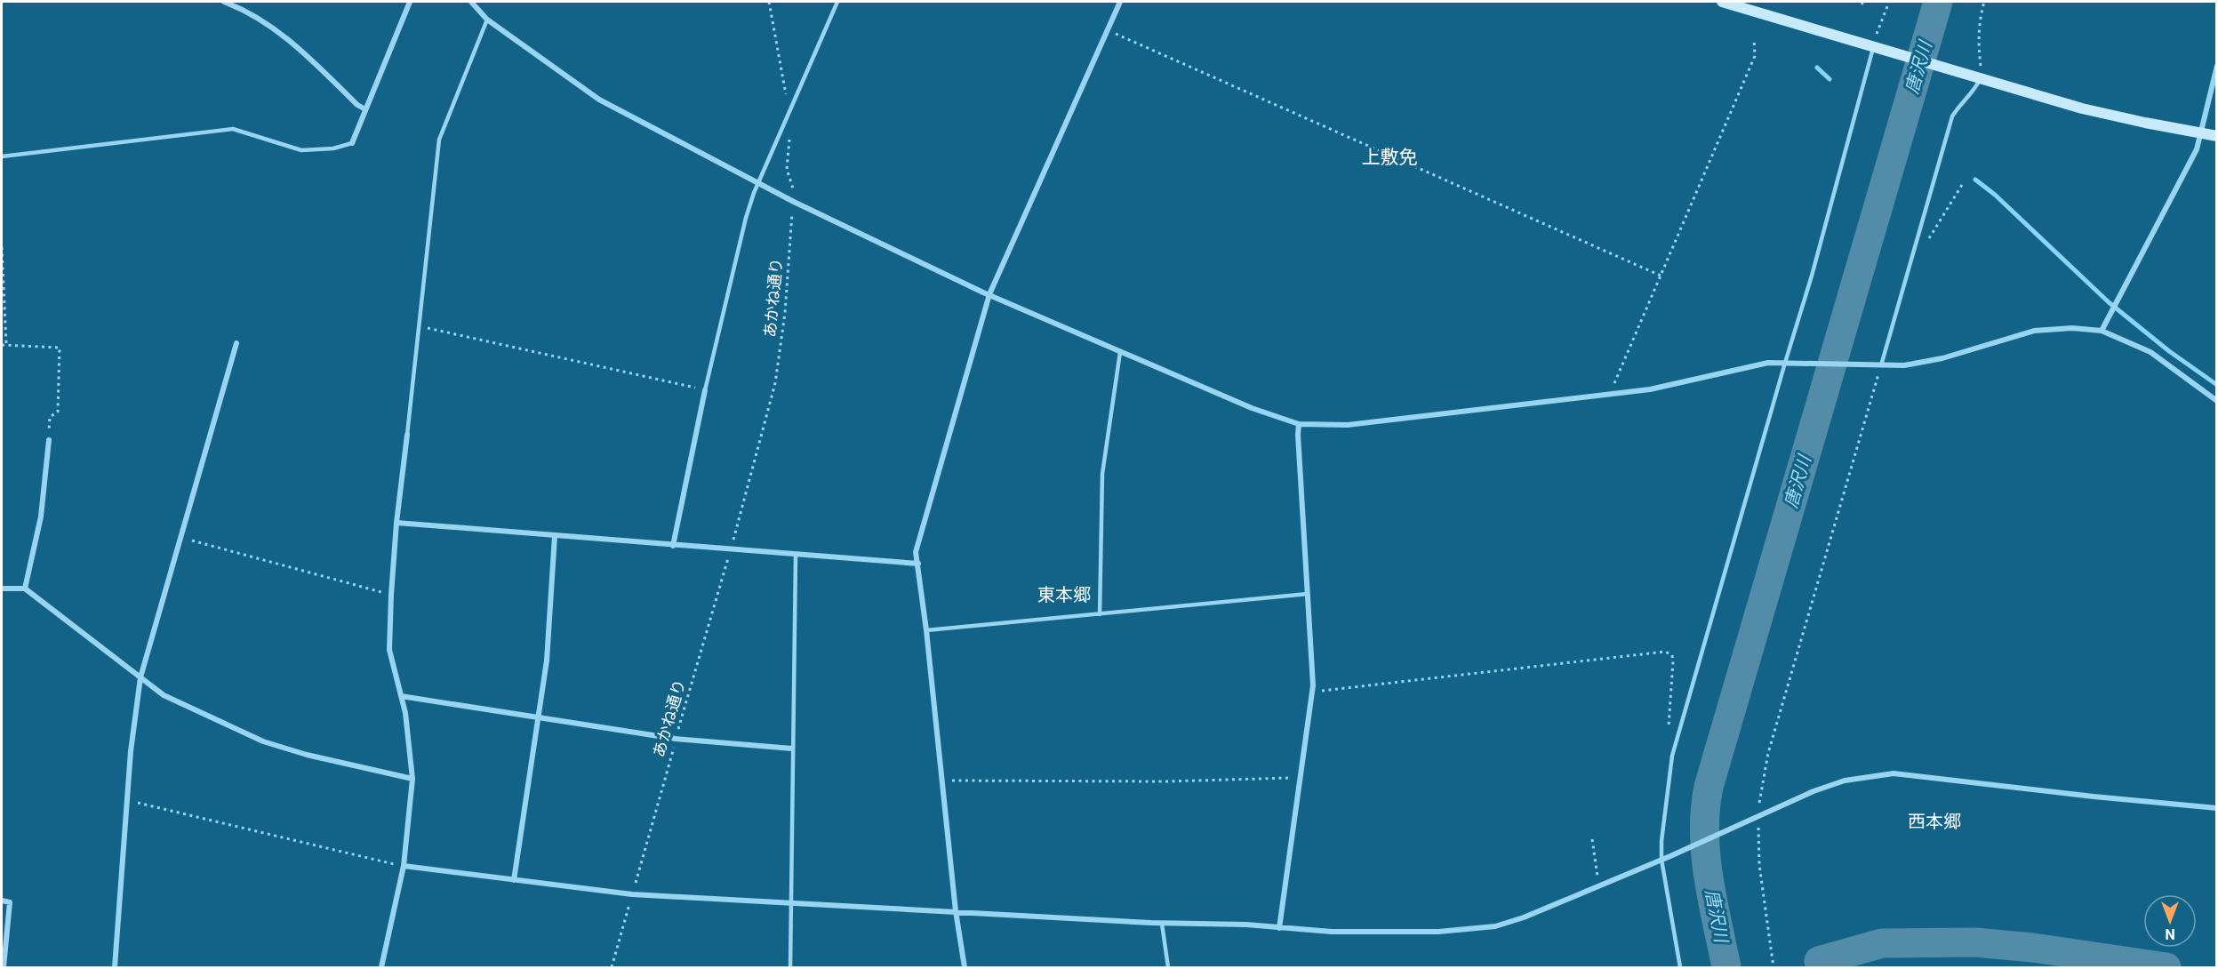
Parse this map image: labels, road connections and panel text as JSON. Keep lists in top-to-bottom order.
{
  "streets": {
    "path": ["あかね通り"]
  },
  "districts": ["上敷免", "東本郷", "西本郷"],
  "water": ["唐沢川"],
  "north": "bottom"
}
